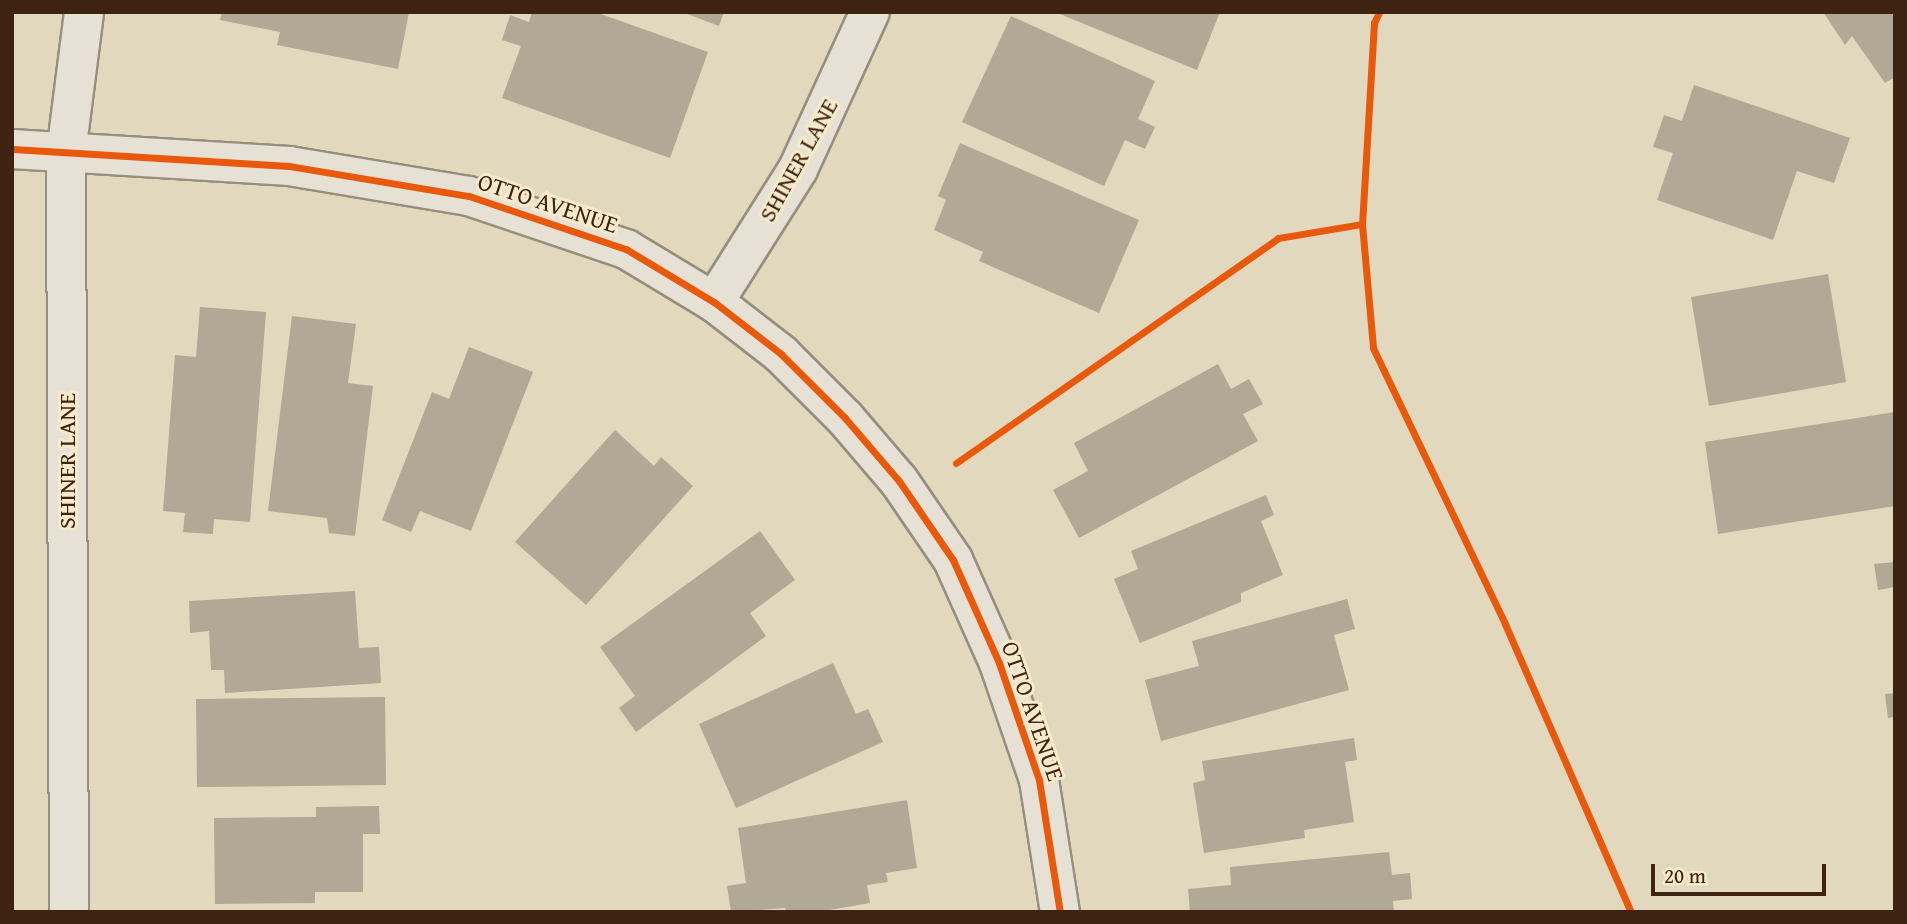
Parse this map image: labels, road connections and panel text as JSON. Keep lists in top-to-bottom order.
{
  "streets": {
    "street": ["SHINER LANE", "OTTO AVENUE"]
  },
  "crossings": [
    ["SHINER LANE", "OTTO AVENUE"]
  ],
  "scale_bar": "20 m"
}
